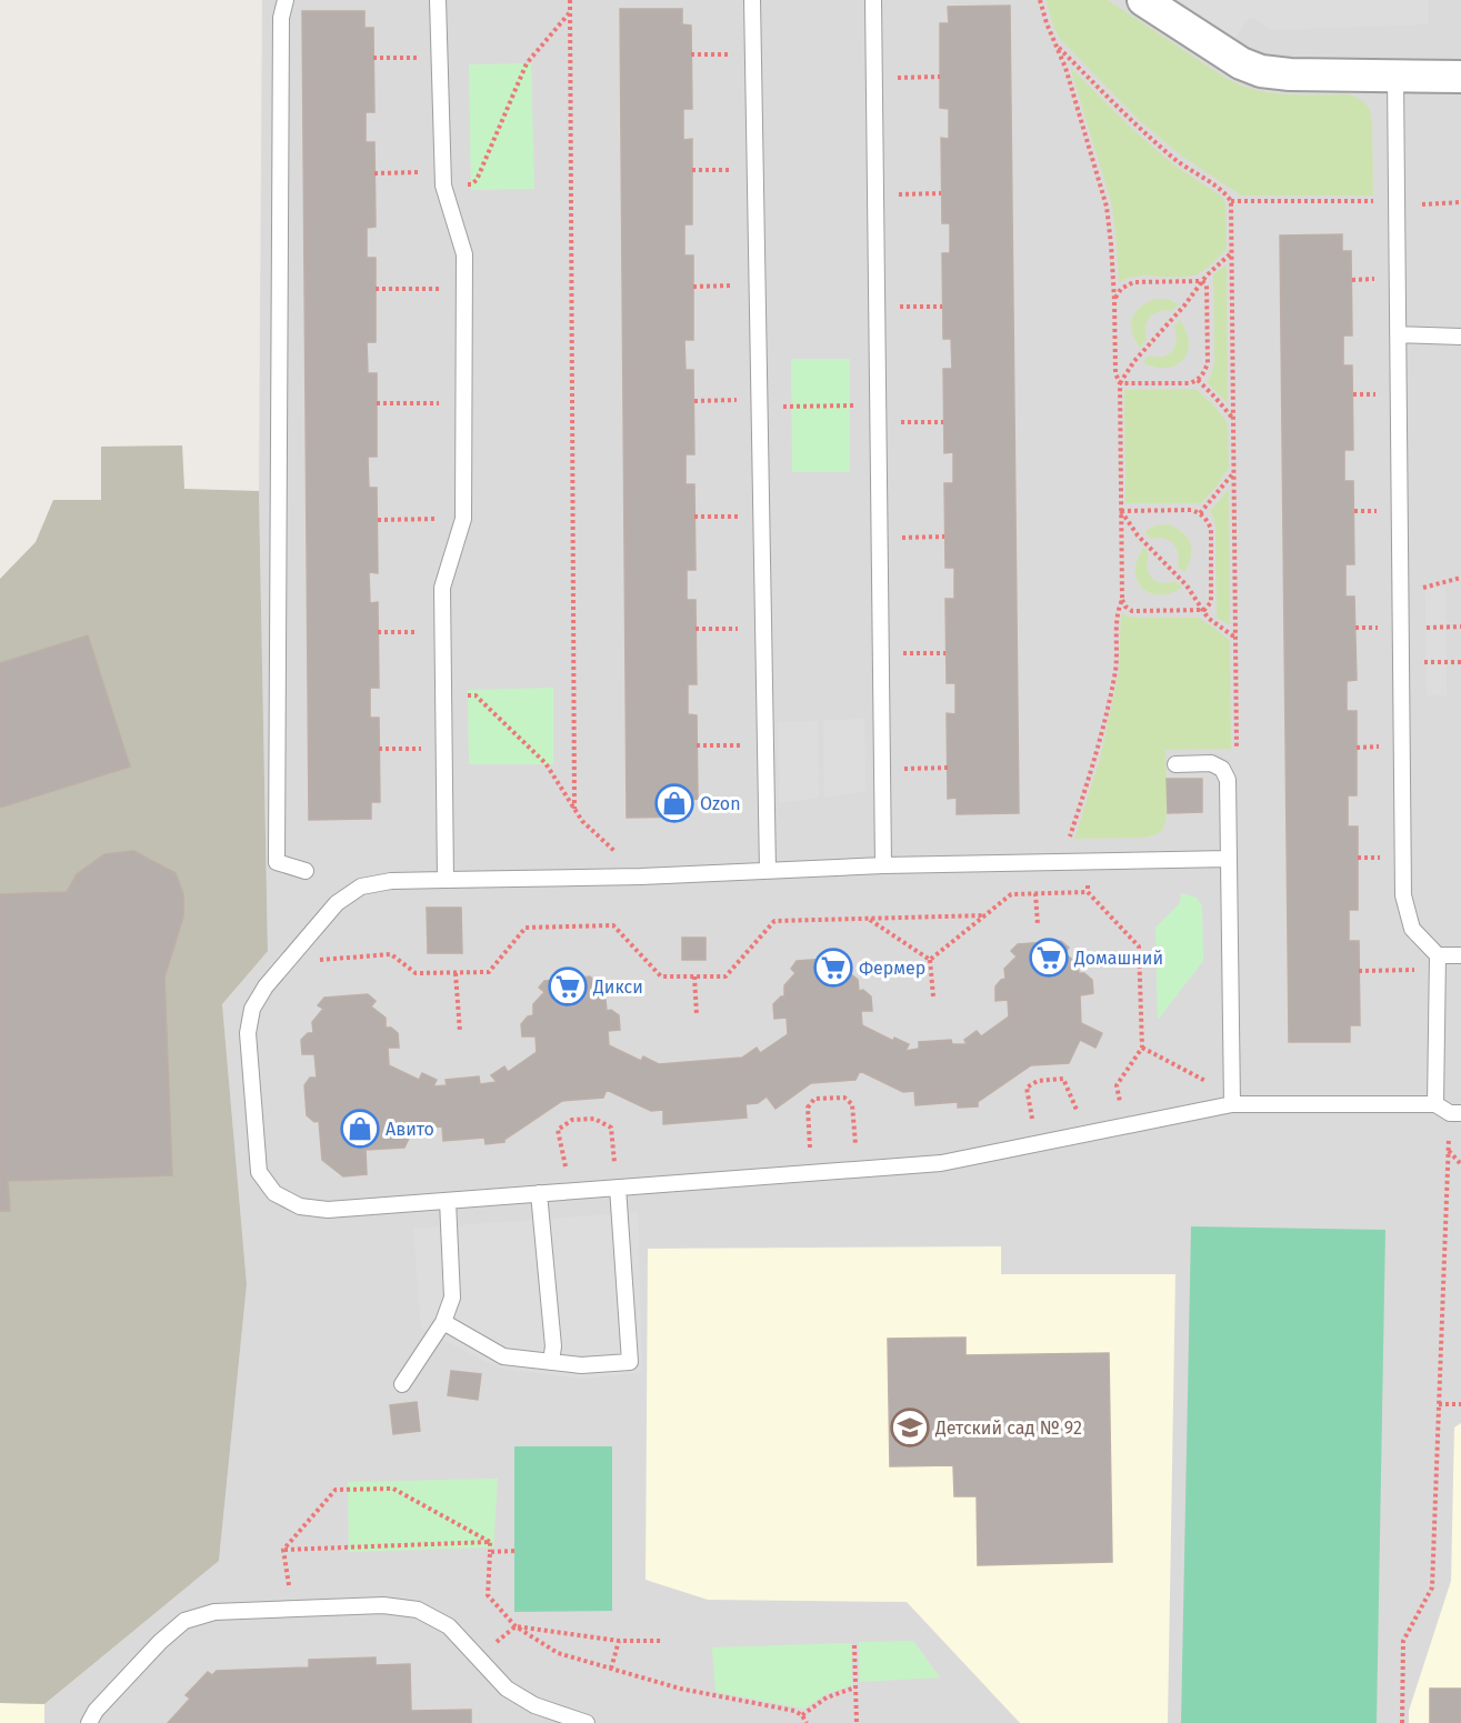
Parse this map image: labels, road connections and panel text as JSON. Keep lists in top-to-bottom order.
{
  "places": {
    "shop": ["Ozon", "Авито"],
    "supermarket": ["Домашний", "Фермер", "Дикси"],
    "school or university": ["Детский сад № 92"]
  }
}
